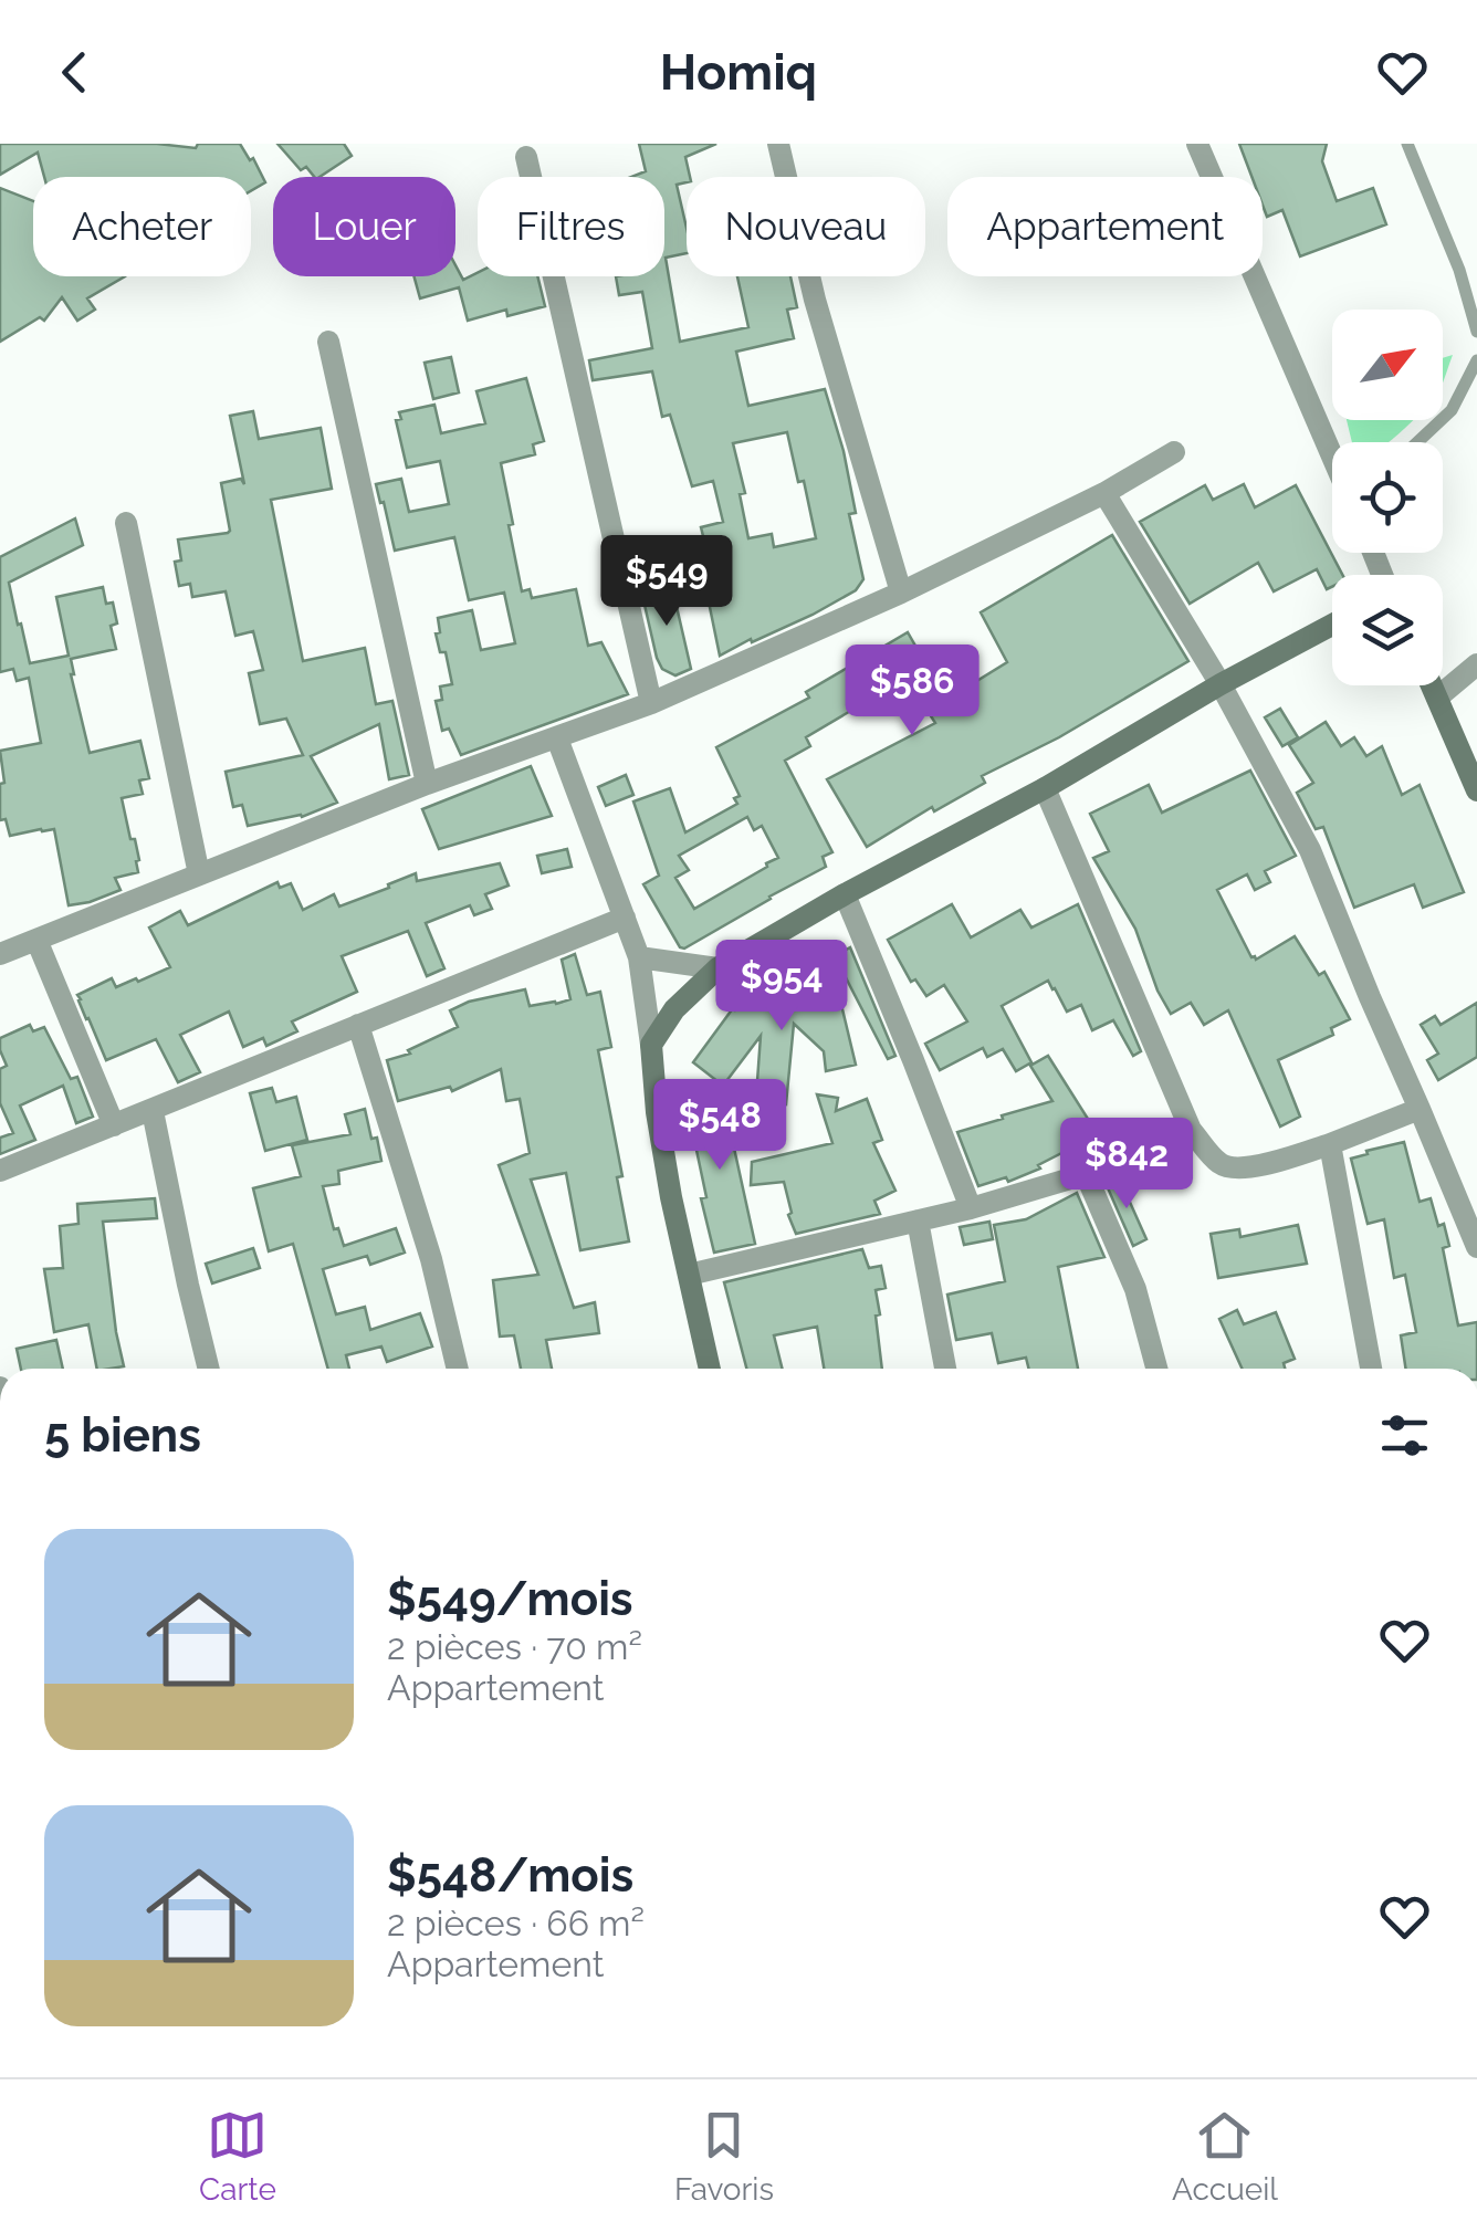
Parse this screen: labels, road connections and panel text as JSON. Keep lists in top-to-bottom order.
{
  "north": "top right",
  "page": {
    "header": "Homiq",
    "chip": [
      "Acheter",
      "Louer",
      "Filtres",
      "Nouveau",
      "Appartement"
    ],
    "price": [
      "$549",
      "$586",
      "$954",
      "$548",
      "$842"
    ],
    "heading": "5 biens",
    "list": [
      {
        "name": "$549/mois",
        "note": "2 pièces · 70 m² · Appartement"
      },
      {
        "name": "$548/mois",
        "note": "2 pièces · 66 m² · Appartement"
      }
    ],
    "tabs": ["Carte", "Favoris", "Accueil"]
  }
}
